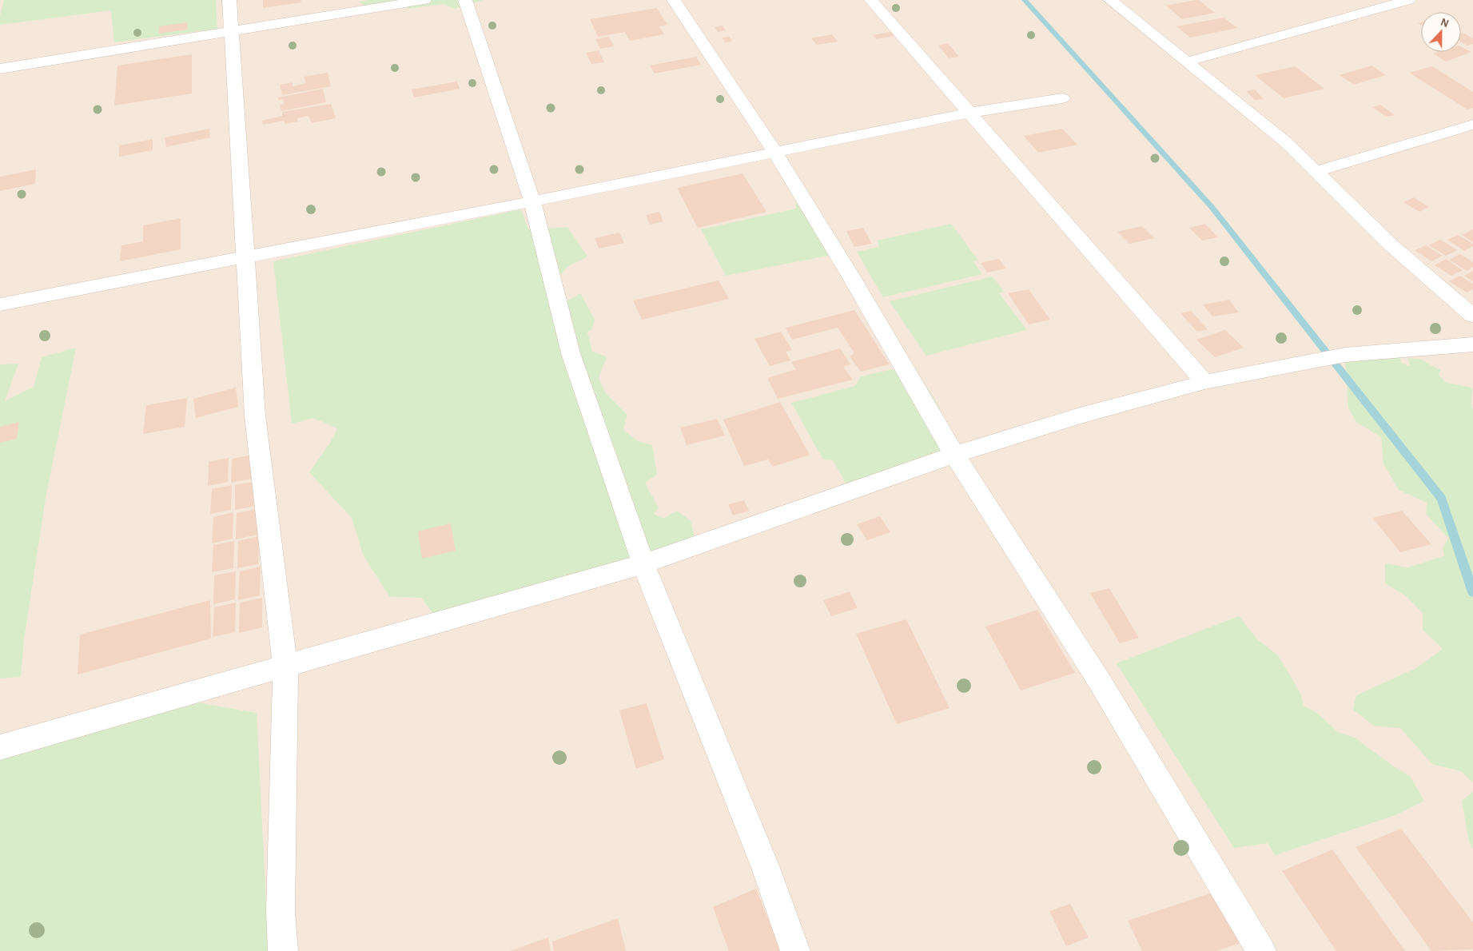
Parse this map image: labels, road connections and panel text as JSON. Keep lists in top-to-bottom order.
{
  "north": "top"
}
